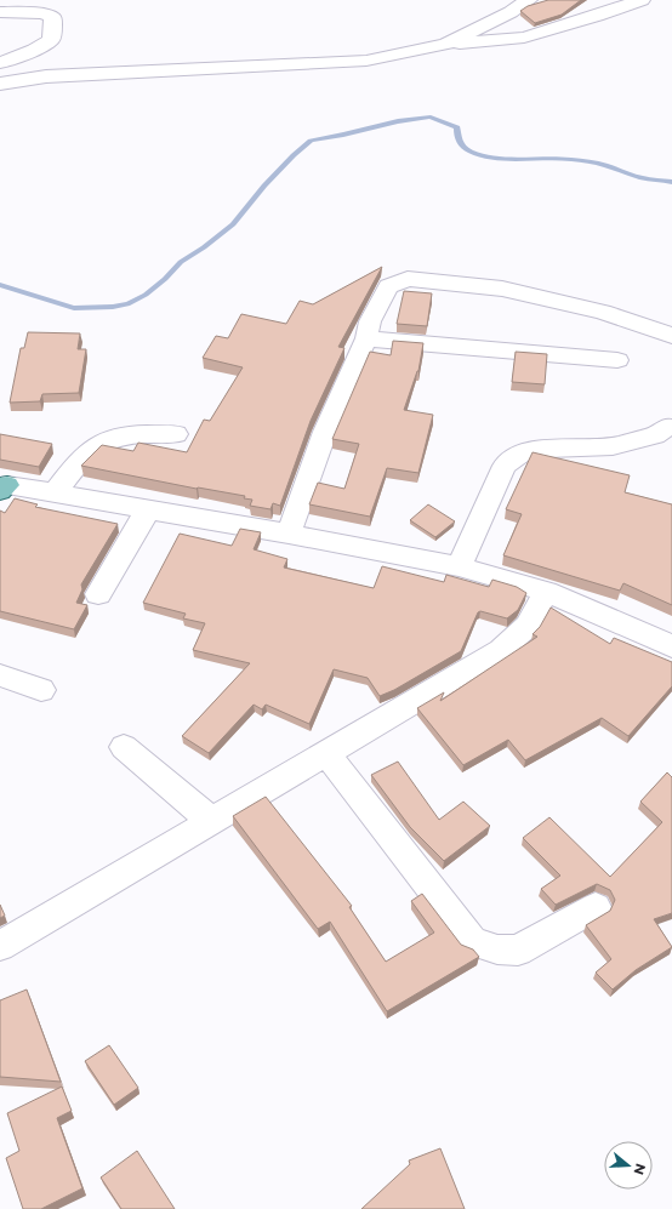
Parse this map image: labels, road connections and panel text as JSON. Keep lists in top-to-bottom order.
{
  "north": "right"
}
